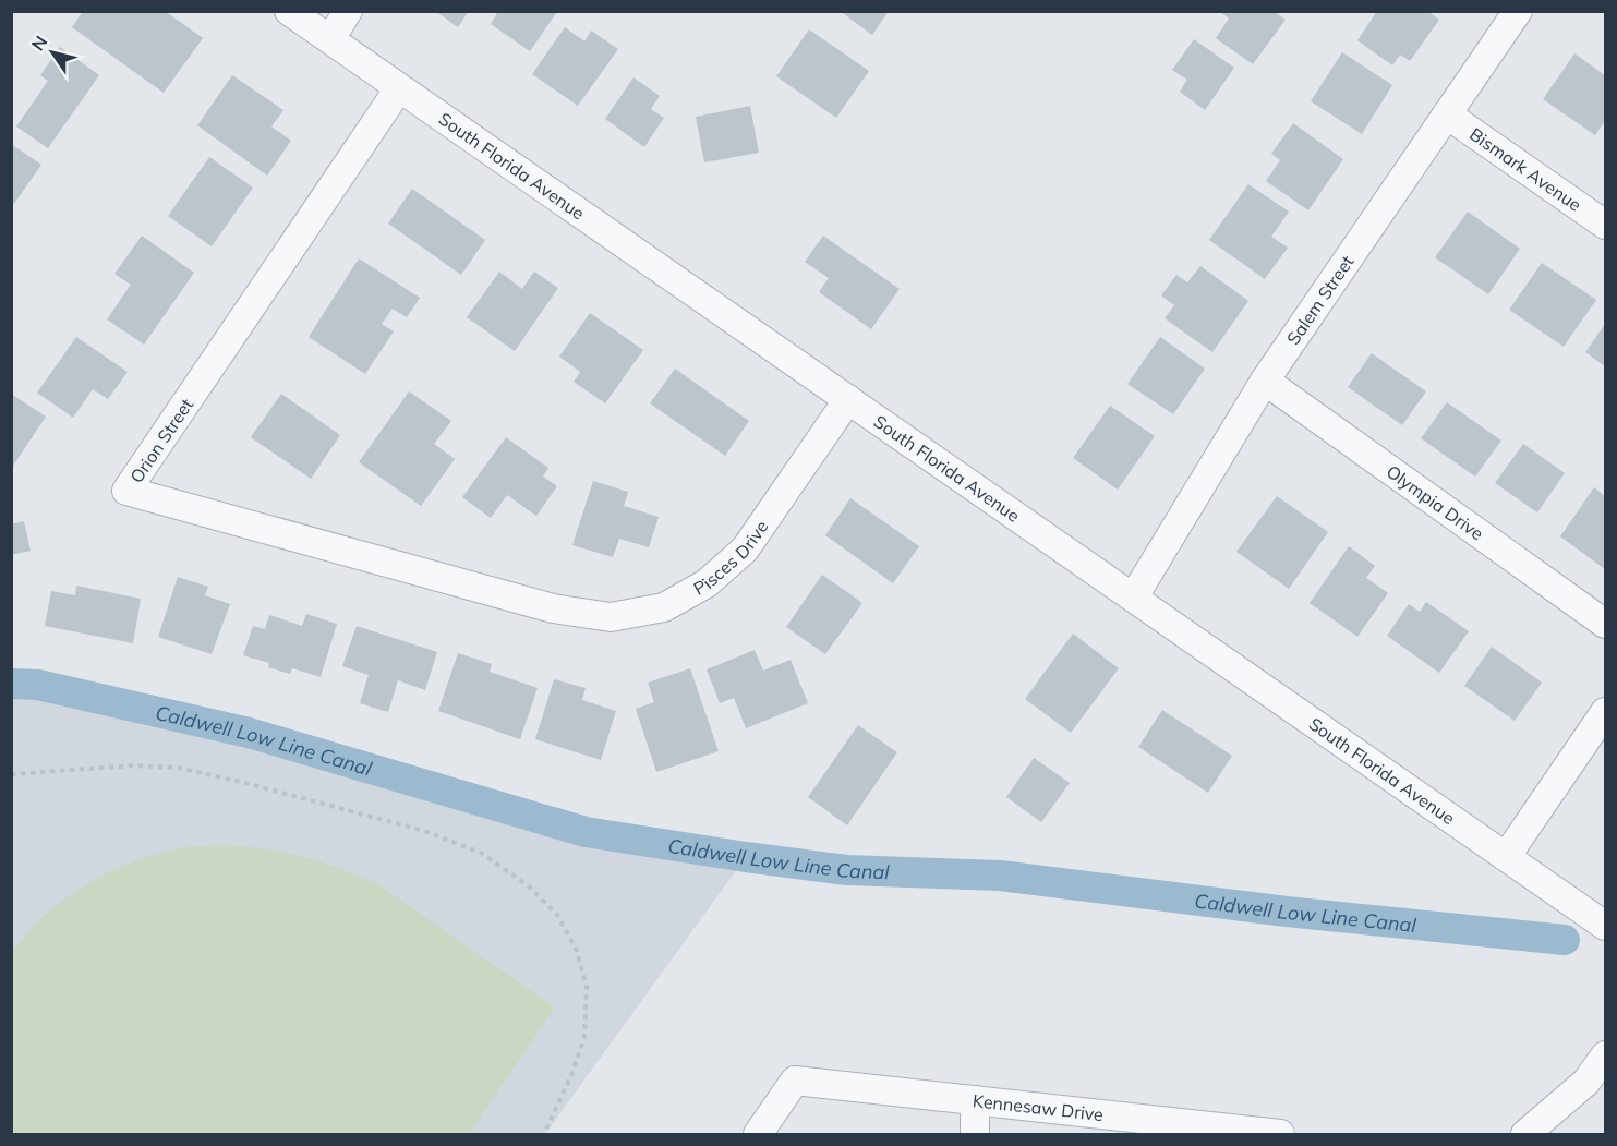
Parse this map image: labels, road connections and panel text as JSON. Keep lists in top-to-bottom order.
{
  "streets": {
    "street": [
      "South Florida Avenue",
      "Bismark Avenue",
      "Salem Street",
      "Orion Street",
      "Olympia Drive",
      "Pisces Drive",
      "Kennesaw Drive"
    ]
  },
  "crossings": [
    ["South Florida Avenue", "Salem Street"],
    ["South Florida Avenue", "Orion Street"],
    ["South Florida Avenue", "Pisces Drive"],
    ["Bismark Avenue", "Salem Street"],
    ["Salem Street", "Olympia Drive"],
    ["Orion Street", "Pisces Drive"]
  ],
  "water": ["Caldwell Low Line Canal"],
  "north": "top left"
}
